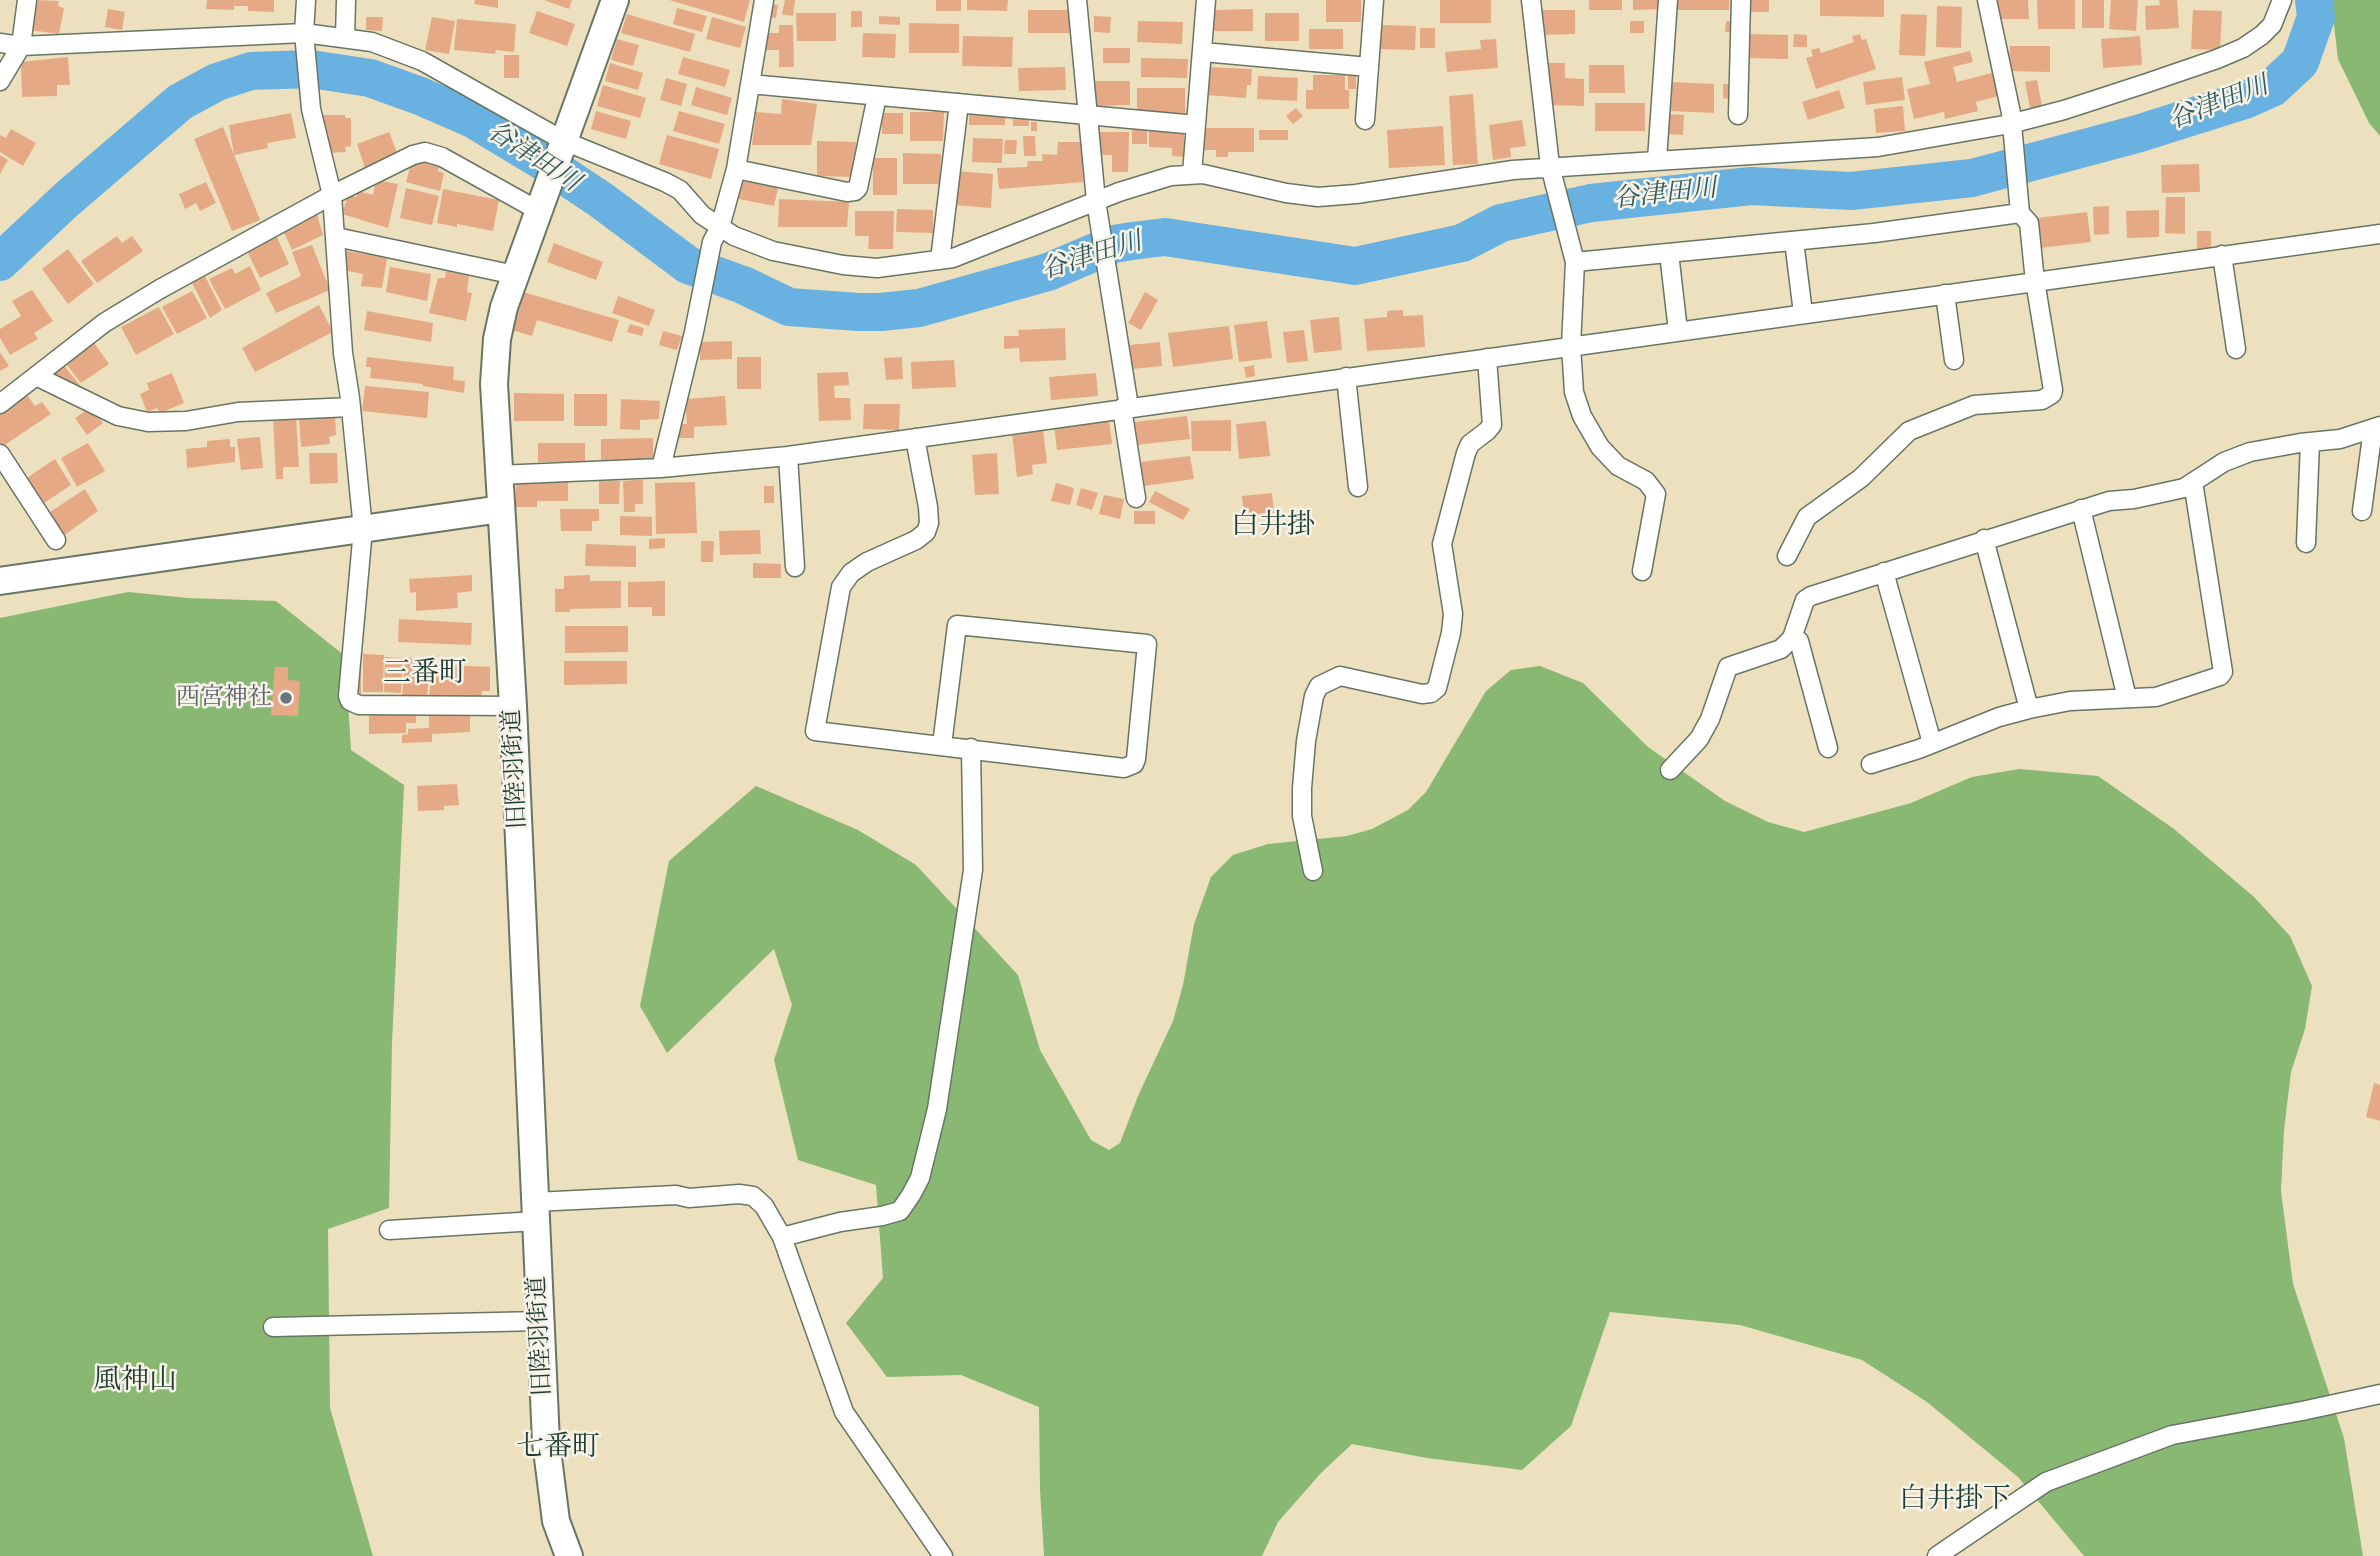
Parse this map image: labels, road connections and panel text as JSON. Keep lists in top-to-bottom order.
{
  "streets": {
    "street": ["旧陸羽街道"]
  },
  "districts": [
    "白井掛",
    "三番町",
    "風神山",
    "七番町",
    "白井掛下"
  ],
  "water": ["谷津田川"],
  "places": ["西宮神社"]
}
